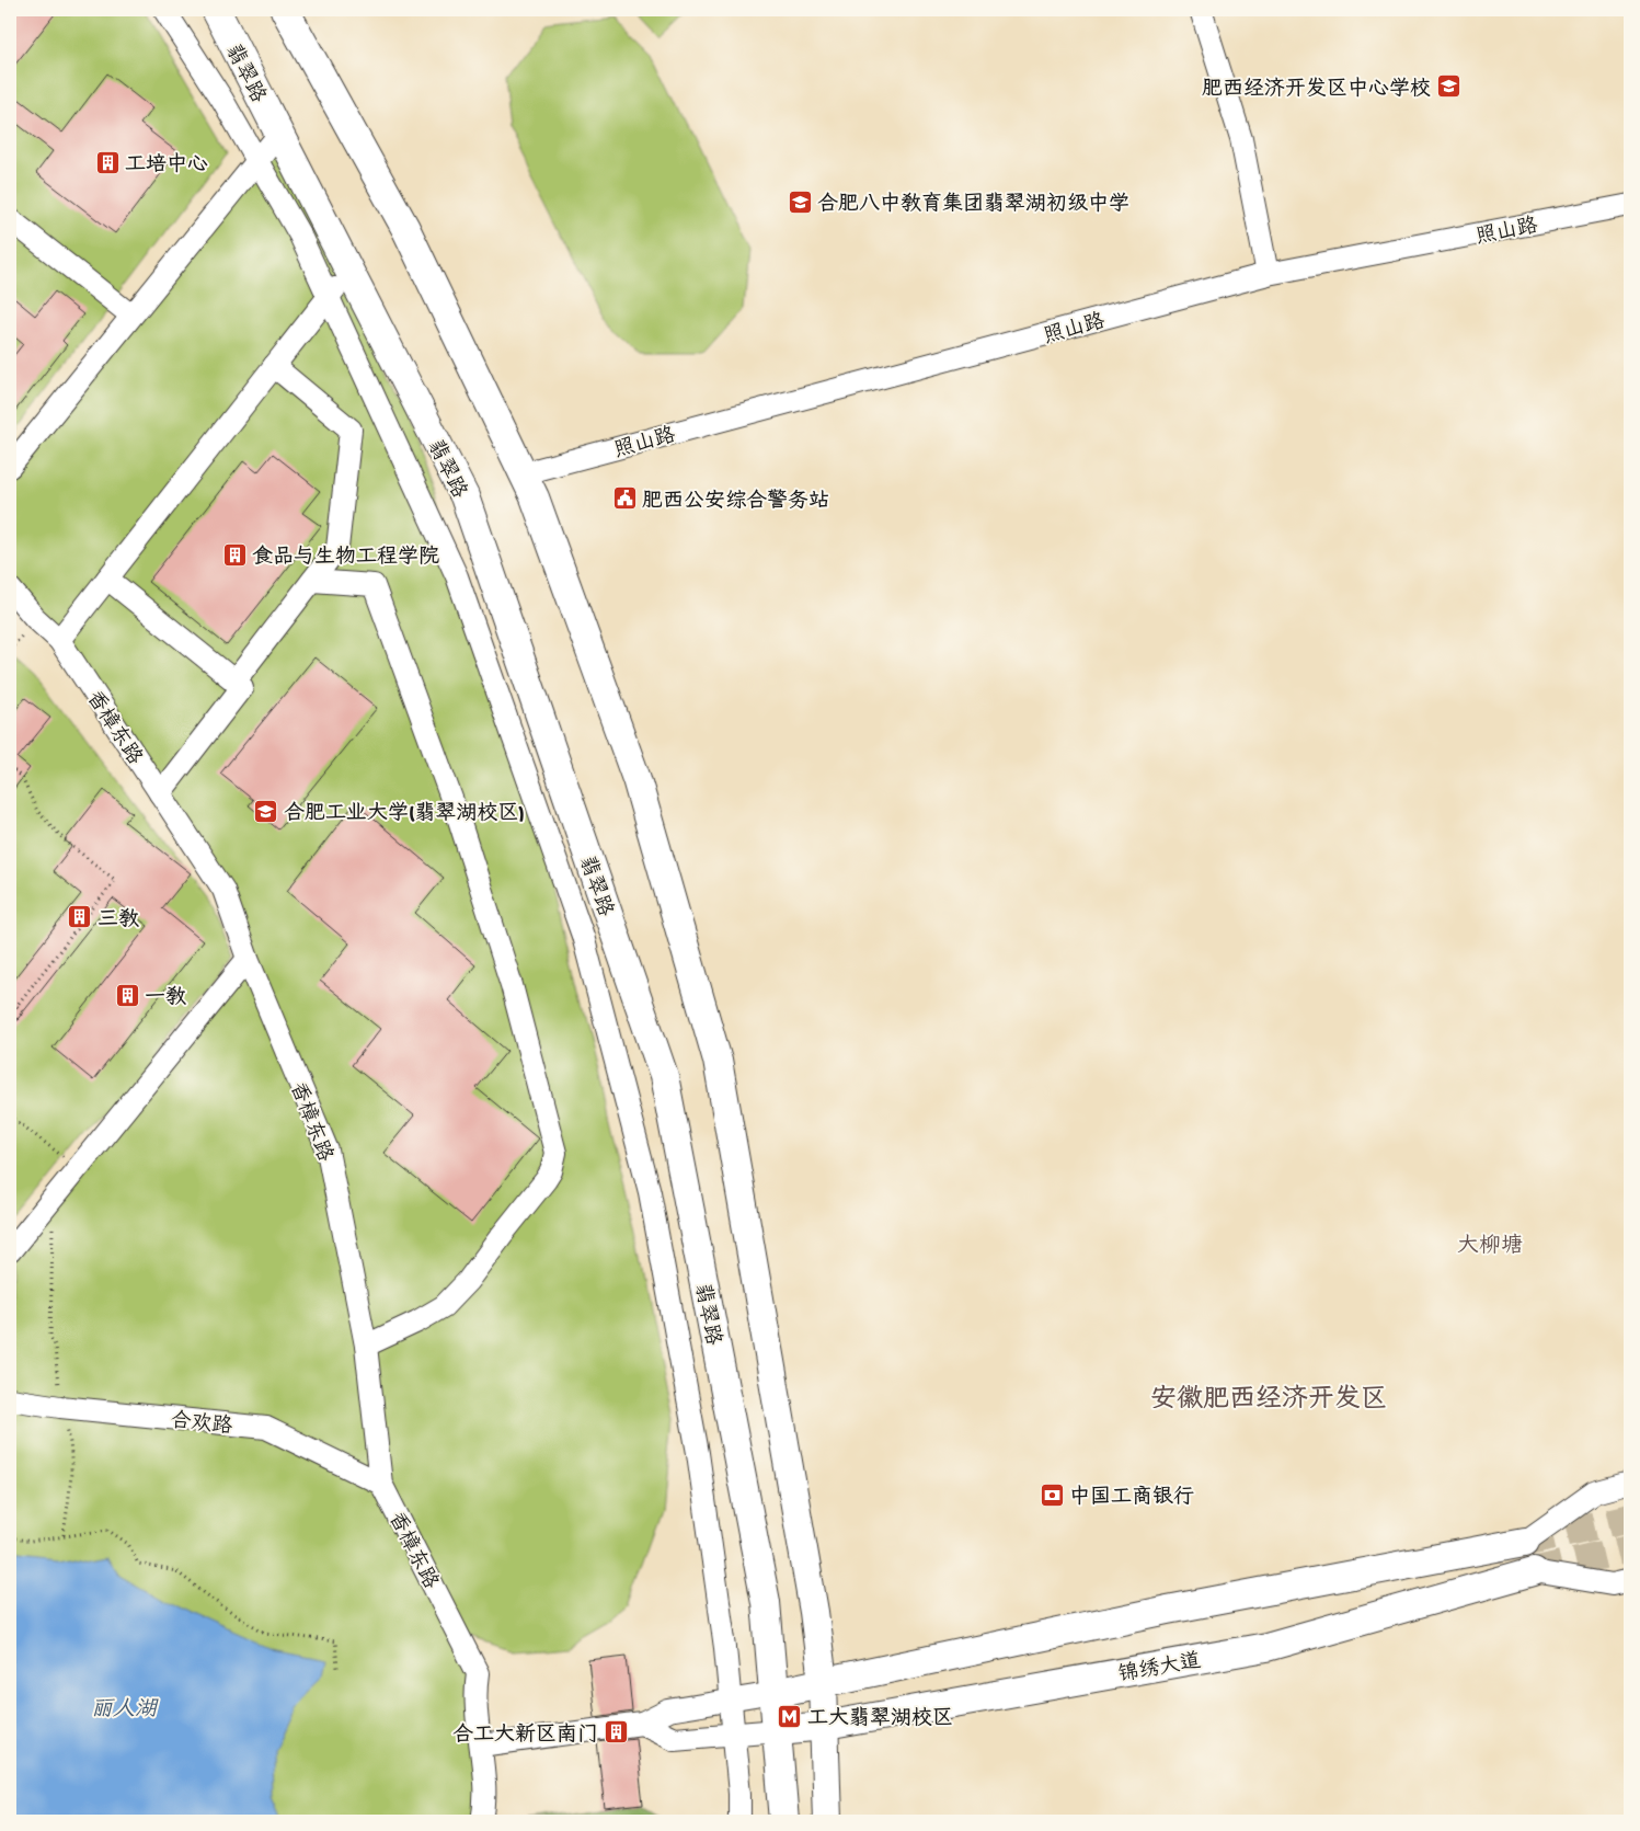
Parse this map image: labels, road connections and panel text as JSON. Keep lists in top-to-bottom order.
{
  "streets": {
    "main road": ["翡翠路", "锦绣大道"],
    "street": ["照山路", "香樟东路", "合欢路"]
  },
  "crossings": [
    ["翡翠路", "锦绣大道"],
    ["香樟东路", "合欢路"]
  ],
  "districts": ["大柳塘", "安徽肥西经济开发区"],
  "water": ["丽人湖"],
  "places": {
    "school or university": ["肥西经济开发区中心学校", "合肥八中教育集团翡翠湖初级中学", "合肥工业大学(翡翠湖校区)"],
    "building": [
      "工培中心",
      "食品与生物工程学院",
      "三教",
      "一教",
      "合工大新区南门"
    ],
    "public building": ["肥西公安综合警务站"],
    "bank": ["中国工商银行"],
    "metro station": ["工大翡翠湖校区"]
  }
}
